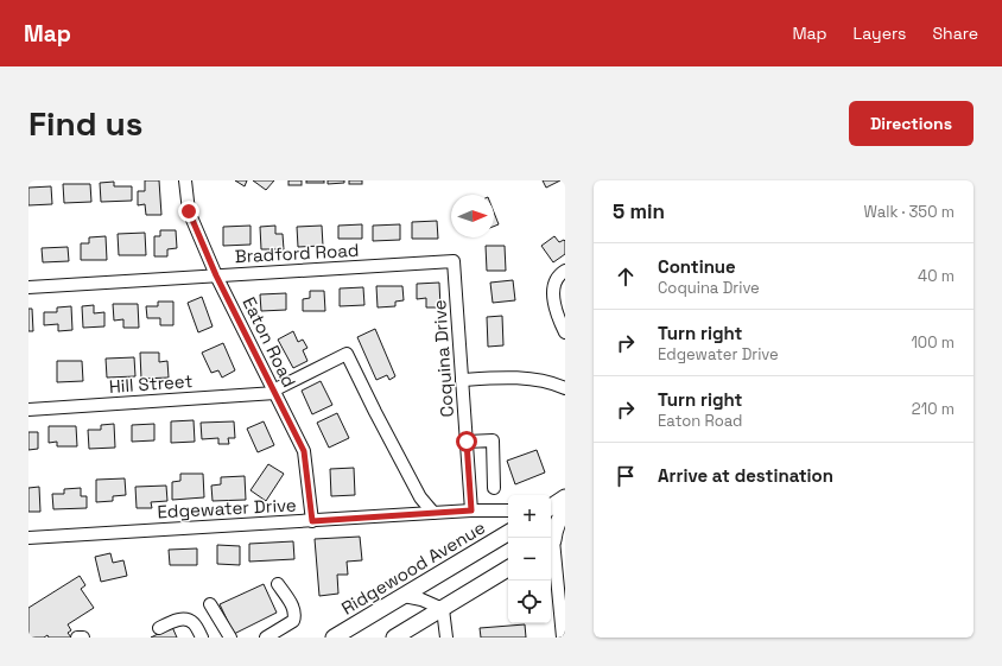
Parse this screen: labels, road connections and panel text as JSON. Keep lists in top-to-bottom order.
{
  "streets": {
    "main road": ["Ridgewood Avenue"],
    "street": [
      "Bradford Road",
      "Eaton Road",
      "Coquina Drive",
      "Hill Street",
      "Edgewater Drive"
    ]
  },
  "crossings": [
    ["Bradford Road", "Eaton Road"],
    ["Bradford Road", "Coquina Drive"],
    ["Eaton Road", "Hill Street"],
    ["Eaton Road", "Edgewater Drive"],
    ["Coquina Drive", "Edgewater Drive"]
  ],
  "north": "right",
  "page": {
    "header": "Map",
    "nav": ["Map", "Layers", "Share"],
    "buttons": "Directions",
    "title": "Find us",
    "heading": ["5 min", "Walk · 350 m"],
    "list": [
      ["Continue", "Coquina Drive", "40 m"],
      ["Turn right", "Edgewater Drive", "100 m"],
      ["Turn right", "Eaton Road", "210 m"],
      "Arrive at destination"
    ],
    "map_buttons": ["+", "−"]
  }
}
